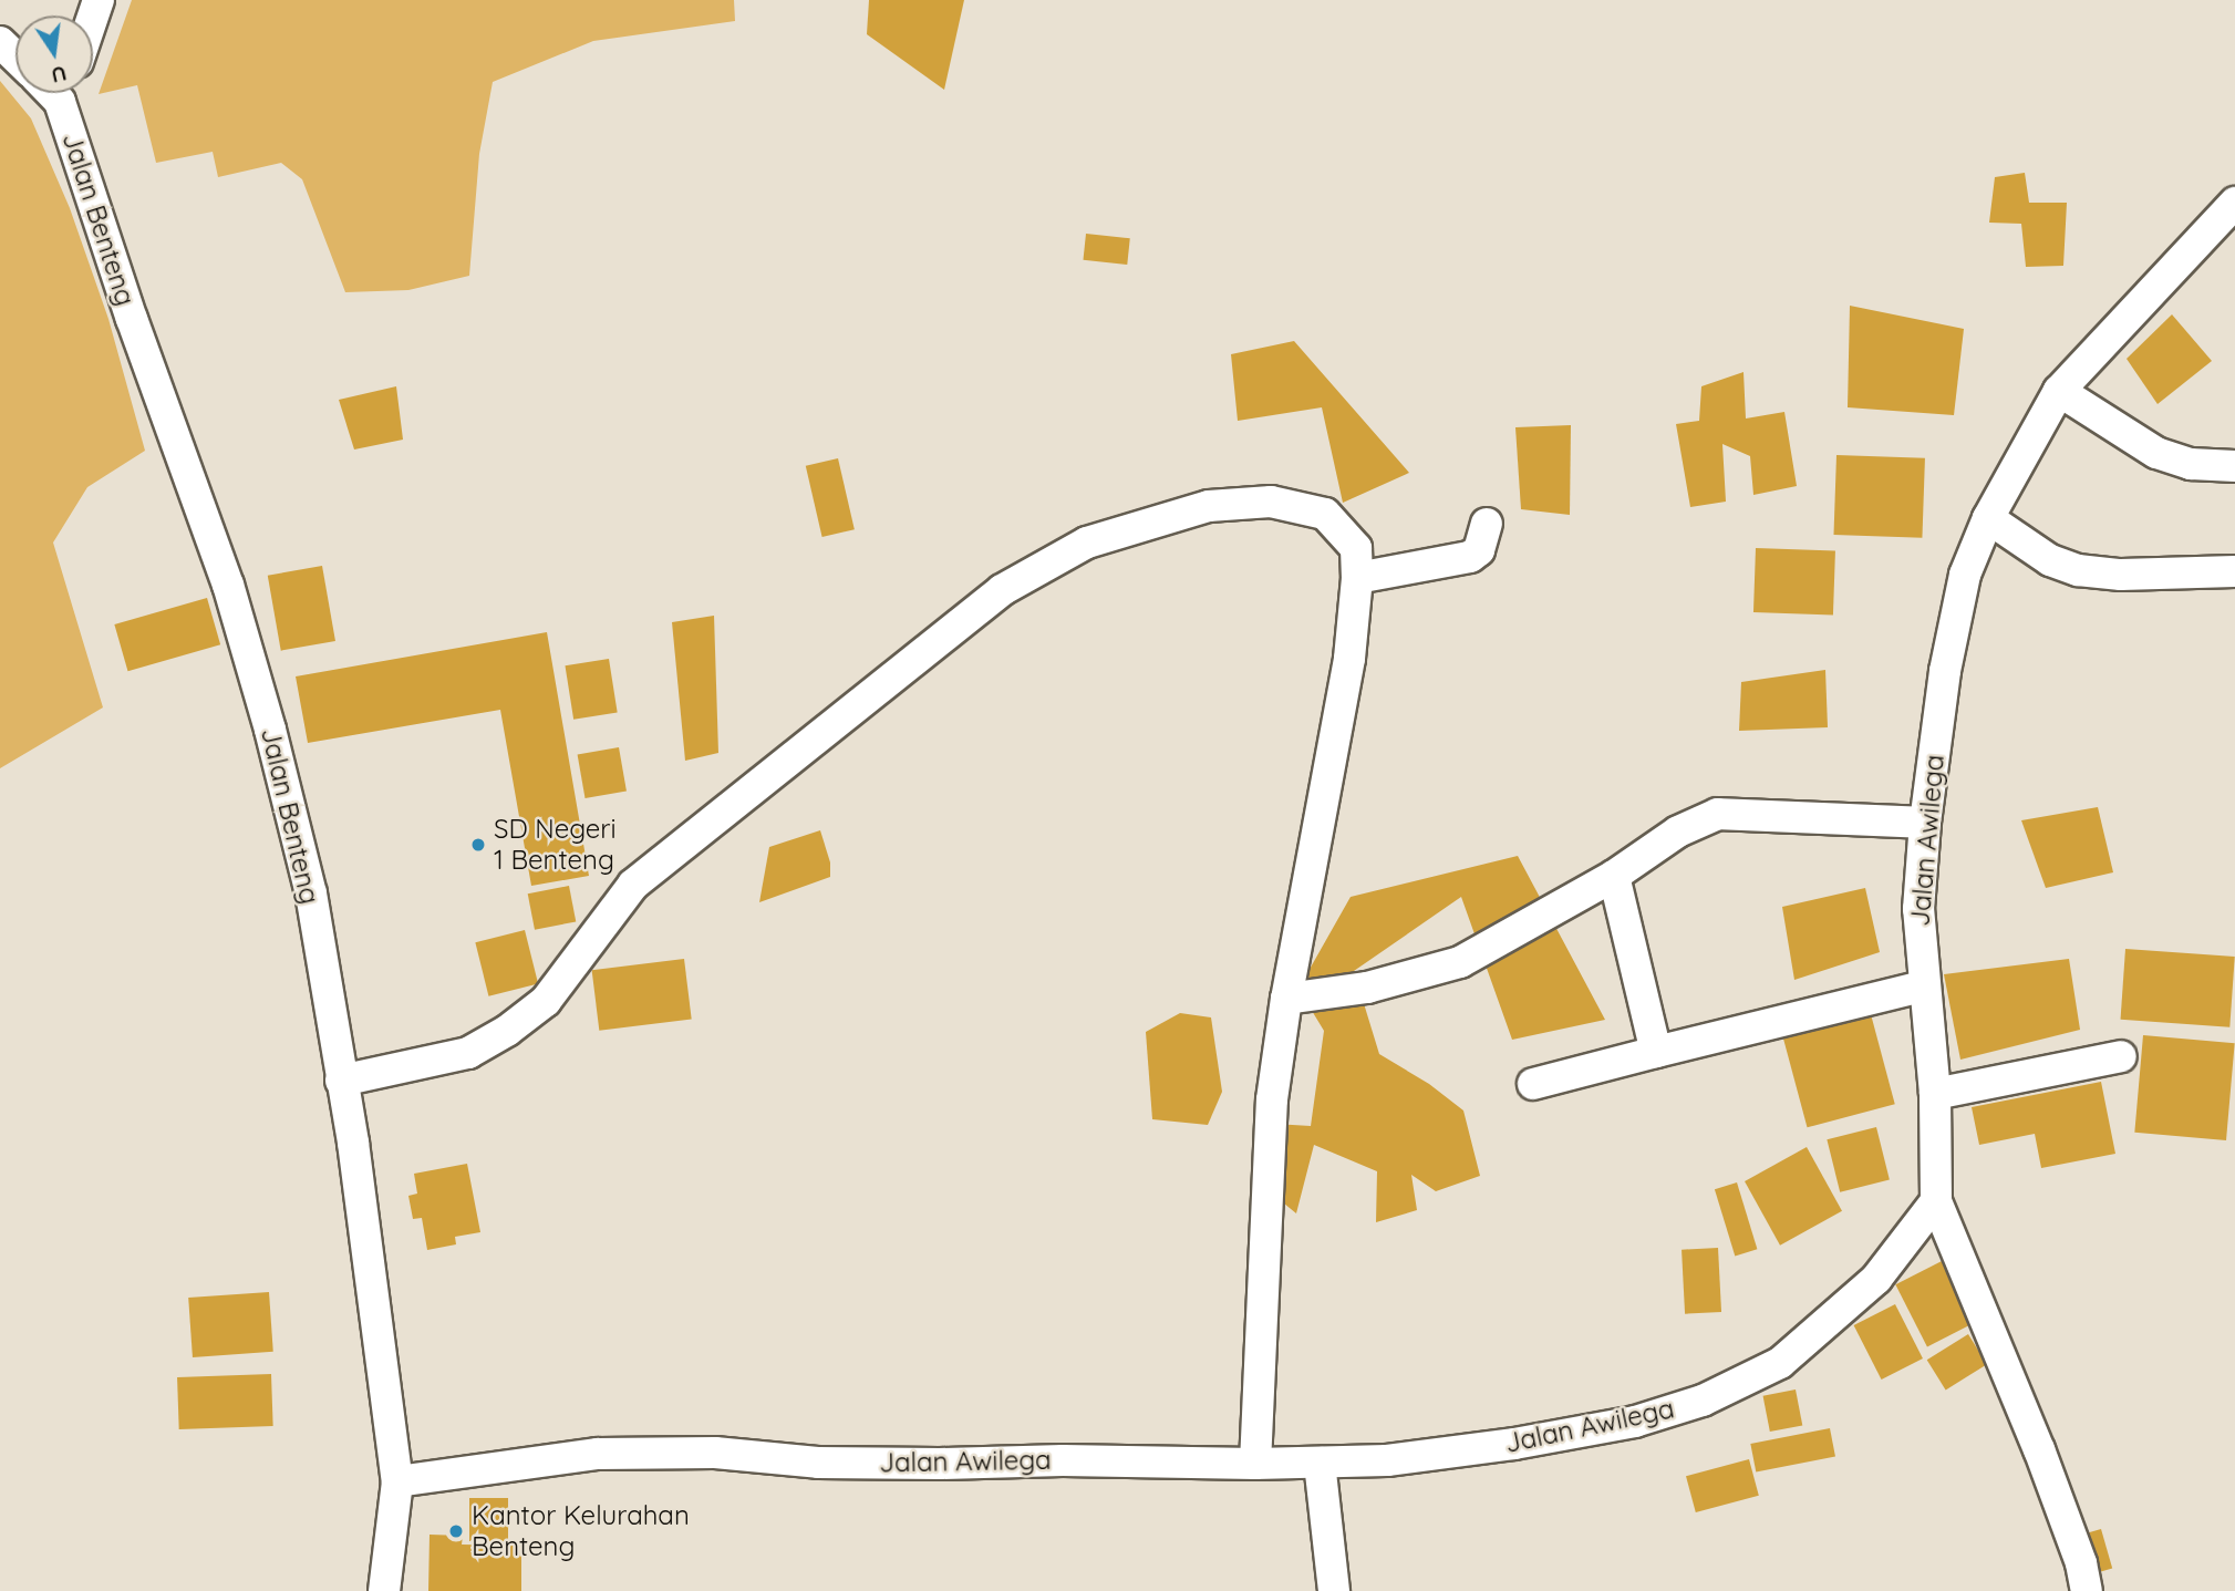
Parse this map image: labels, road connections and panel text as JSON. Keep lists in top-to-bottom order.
{
  "streets": {
    "street": ["Jalan Benteng", "Jalan Awilega"]
  },
  "crossings": [
    ["Jalan Benteng", "Jalan Awilega"]
  ],
  "places": ["SD Negeri 1 Benteng", "Kantor Kelurahan Benteng"],
  "north": "bottom"
}
